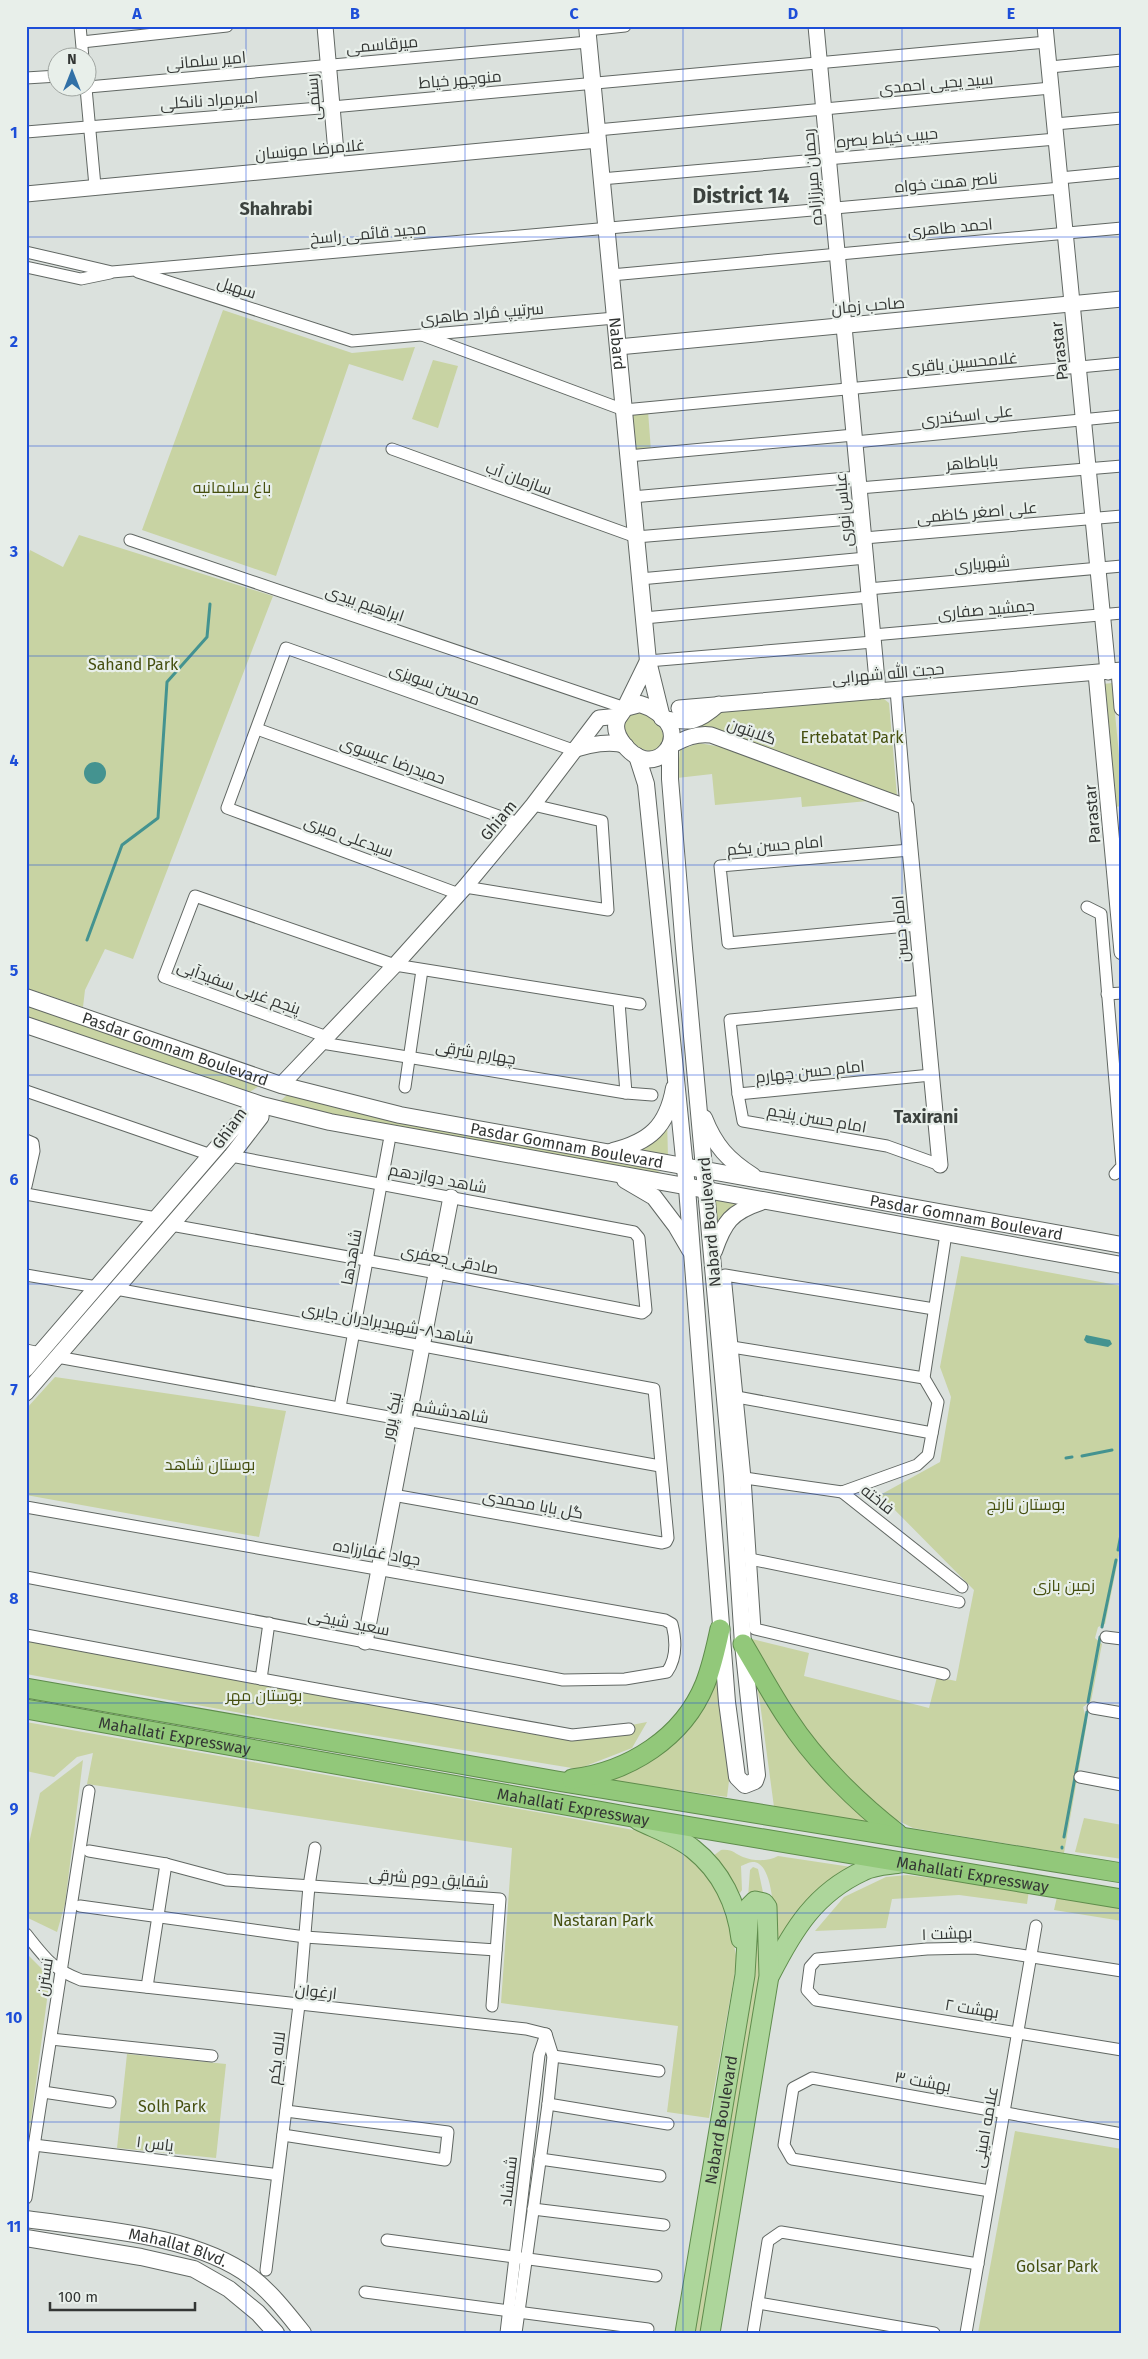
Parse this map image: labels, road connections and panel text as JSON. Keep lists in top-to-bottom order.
{
  "streets": {
    "highway": ["Mahallati Expressway"],
    "main road": [
      "Nabard",
      "Pasdar Gomnam Boulevard",
      "Nabard Boulevard",
      "Mahallat Blvd."
    ],
    "street": [
      "میرقاسمی",
      "امیر سلمانی",
      "منوچهر خیاط",
      "سید یحیی احمدی",
      "رستمی",
      "امیرمراد نانکلی",
      "حبیب خیاط بصره",
      "غلامرضا مونسان",
      "رحمان میرزازاده",
      "ناصر همت خواه",
      "احمد طاهری",
      "مجید قائمی راسخ",
      "سهیل",
      "صاحب زمان",
      "سرتیپ مُراد طاهری",
      "Parastar",
      "غلامحسین باقری",
      "علی اسکندری",
      "باباطاهر",
      "سازمان آب",
      "عباس نوری",
      "علی اصغر کاظمی",
      "شهریاری",
      "ابراهیم بیدی",
      "جمشید صفاری",
      "حجت الله شهرابی",
      "محسن سویزی",
      "گلابتون",
      "حمیدرضا عیسوی",
      "Ghiam",
      "سیدعلی میری",
      "امام حسن یکم",
      "امام حسن",
      "پنجم غربی سفیدآبی",
      "چهارم شرقی",
      "امام حسن چهارم",
      "امام حسن پنجم",
      "شاهد دوازدهم",
      "شاهدها",
      "صادقی جعفری",
      "شاهد۸-شهیدبرادران جابری",
      "شاهدششم",
      "نیک پرور",
      "فاخته",
      "گل بابا محمدی",
      "جواد غفارزاده",
      "سعید شیخی",
      "شقایق دوم شرقی",
      "بهشت ۱",
      "نسترن",
      "ارغوان",
      "بهشت ۲",
      "لاله یکم",
      "بهشت ۳",
      "علامه امینی",
      "یاس ۱",
      "شمشاد"
    ]
  },
  "crossings": [
    ["میرقاسمی", "امیر سلمانی"],
    ["میرقاسمی", "رستمی"],
    ["میرقاسمی", "Nabard"],
    ["امیر سلمانی", "رستمی"],
    ["منوچهر خیاط", "رستمی"],
    ["منوچهر خیاط", "امیرمراد نانکلی"],
    ["منوچهر خیاط", "رحمان میرزازاده"],
    ["منوچهر خیاط", "Nabard"],
    ["منوچهر خیاط", "Parastar"],
    ["سید یحیی احمدی", "غلامرضا مونسان"],
    ["سید یحیی احمدی", "رحمان میرزازاده"],
    ["سید یحیی احمدی", "Nabard"],
    ["سید یحیی احمدی", "Parastar"],
    ["رستمی", "امیرمراد نانکلی"],
    ["رستمی", "غلامرضا مونسان"],
    ["حبیب خیاط بصره", "رحمان میرزازاده"],
    ["حبیب خیاط بصره", "Nabard"],
    ["حبیب خیاط بصره", "Parastar"],
    ["غلامرضا مونسان", "Nabard"],
    ["رحمان میرزازاده", "ناصر همت خواه"],
    ["رحمان میرزازاده", "احمد طاهری"],
    ["رحمان میرزازاده", "صاحب زمان"],
    ["رحمان میرزازاده", "عباس نوری"],
    ["ناصر همت خواه", "مجید قائمی راسخ"],
    ["ناصر همت خواه", "Nabard"],
    ["ناصر همت خواه", "Parastar"],
    ["احمد طاهری", "Nabard"],
    ["احمد طاهری", "Parastar"],
    ["مجید قائمی راسخ", "سهیل"],
    ["مجید قائمی راسخ", "Nabard"],
    ["سهیل", "سرتیپ مُراد طاهری"],
    ["صاحب زمان", "Nabard"],
    ["صاحب زمان", "Parastar"],
    ["صاحب زمان", "عباس نوری"],
    ["سرتیپ مُراد طاهری", "Nabard"],
    ["Nabard", "غلامحسین باقری"],
    ["Nabard", "علی اسکندری"],
    ["Nabard", "باباطاهر"],
    ["Nabard", "سازمان آب"],
    ["Nabard", "شهریاری"],
    ["Nabard", "ابراهیم بیدی"],
    ["Nabard", "جمشید صفاری"],
    ["Nabard", "گلابتون"],
    ["Nabard", "Ghiam"],
    ["Nabard", "Nabard Boulevard"],
    ["Parastar", "غلامحسین باقری"],
    ["Parastar", "علی اسکندری"],
    ["Parastar", "باباطاهر"],
    ["Parastar", "علی اصغر کاظمی"],
    ["Parastar", "شهریاری"],
    ["Parastar", "جمشید صفاری"],
    ["Parastar", "حجت الله شهرابی"],
    ["غلامحسین باقری", "عباس نوری"],
    ["علی اسکندری", "عباس نوری"],
    ["باباطاهر", "عباس نوری"],
    ["عباس نوری", "علی اصغر کاظمی"],
    ["عباس نوری", "شهریاری"],
    ["عباس نوری", "جمشید صفاری"],
    ["عباس نوری", "حجت الله شهرابی"],
    ["ابراهیم بیدی", "گلابتون"],
    ["ابراهیم بیدی", "Ghiam"],
    ["ابراهیم بیدی", "Nabard Boulevard"],
    ["حجت الله شهرابی", "امام حسن"],
    ["محسن سویزی", "حمیدرضا عیسوی"],
    ["محسن سویزی", "Ghiam"],
    ["محسن سویزی", "سیدعلی میری"],
    ["گلابتون", "Ghiam"],
    ["گلابتون", "امام حسن"],
    ["گلابتون", "Nabard Boulevard"],
    ["حمیدرضا عیسوی", "Ghiam"],
    ["حمیدرضا عیسوی", "سیدعلی میری"],
    ["Ghiam", "سیدعلی میری"],
    ["Ghiam", "پنجم غربی سفیدآبی"],
    ["Ghiam", "Pasdar Gomnam Boulevard"],
    ["Ghiam", "چهارم شرقی"],
    ["Ghiam", "شاهد دوازدهم"],
    ["Ghiam", "Nabard Boulevard"],
    ["Ghiam", "صادقی جعفری"],
    ["Ghiam", "شاهد۸-شهیدبرادران جابری"],
    ["Ghiam", "شاهدششم"],
    ["امام حسن یکم", "امام حسن"],
    ["امام حسن", "امام حسن چهارم"],
    ["امام حسن", "امام حسن پنجم"],
    ["پنجم غربی سفیدآبی", "چهارم شرقی"],
    ["Pasdar Gomnam Boulevard", "Nabard Boulevard"],
    ["امام حسن چهارم", "امام حسن پنجم"],
    ["شاهد دوازدهم", "شاهدها"],
    ["شاهد دوازدهم", "صادقی جعفری"],
    ["شاهد دوازدهم", "نیک پرور"],
    ["شاهدها", "صادقی جعفری"],
    ["شاهدها", "شاهد۸-شهیدبرادران جابری"],
    ["شاهدها", "شاهدششم"],
    ["صادقی جعفری", "نیک پرور"],
    ["شاهد۸-شهیدبرادران جابری", "شاهدششم"],
    ["شاهد۸-شهیدبرادران جابری", "نیک پرور"],
    ["شاهد۸-شهیدبرادران جابری", "گل بابا محمدی"],
    ["شاهدششم", "نیک پرور"],
    ["شاهدششم", "گل بابا محمدی"],
    ["نیک پرور", "گل بابا محمدی"],
    ["نیک پرور", "جواد غفارزاده"],
    ["نیک پرور", "سعید شیخی"],
    ["جواد غفارزاده", "سعید شیخی"],
    ["شقایق دوم شرقی", "لاله یکم"],
    ["بهشت ۱", "بهشت ۲"],
    ["بهشت ۱", "علامه امینی"],
    ["نسترن", "ارغوان"],
    ["نسترن", "یاس ۱"],
    ["ارغوان", "لاله یکم"],
    ["ارغوان", "شمشاد"],
    ["بهشت ۲", "علامه امینی"],
    ["بهشت ۳", "علامه امینی"]
  ],
  "districts": ["District 14", "Shahrabi", "Taxirani"],
  "parks": [
    "باغ سلیمانیه",
    "Sahand Park",
    "Ertebatat Park",
    "بوستان شاهد",
    "بوستان نارنج",
    "زمین بازی",
    "بوستان مهر",
    "Nastaran Park",
    "Solh Park",
    "Golsar Park"
  ],
  "scale_bar": "100 m",
  "north": "top",
  "grid": {
    "columns": [
      "A",
      "B",
      "C",
      "D",
      "E"
    ],
    "rows": [
      "1",
      "2",
      "3",
      "4",
      "5",
      "6",
      "7",
      "8",
      "9",
      "10",
      "11"
    ]
  }
}
